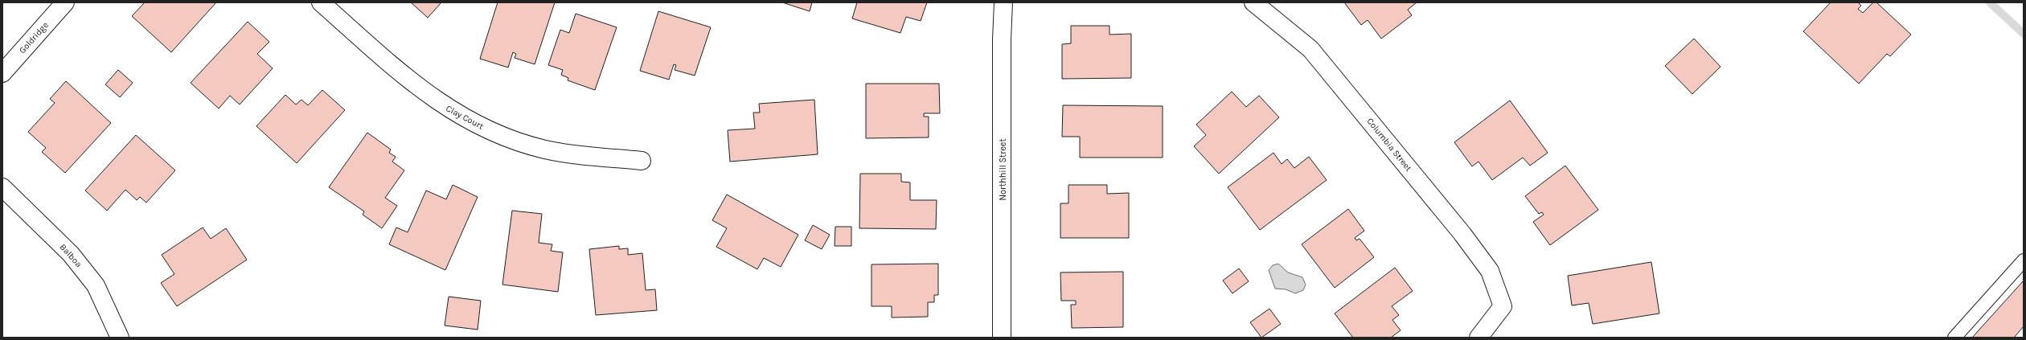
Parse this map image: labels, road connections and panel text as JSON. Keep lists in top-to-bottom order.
{
  "streets": {
    "street": [
      "Goldridge",
      "Clay Court",
      "Columbia Street",
      "Northhill Street",
      "Balboa"
    ]
  }
}
